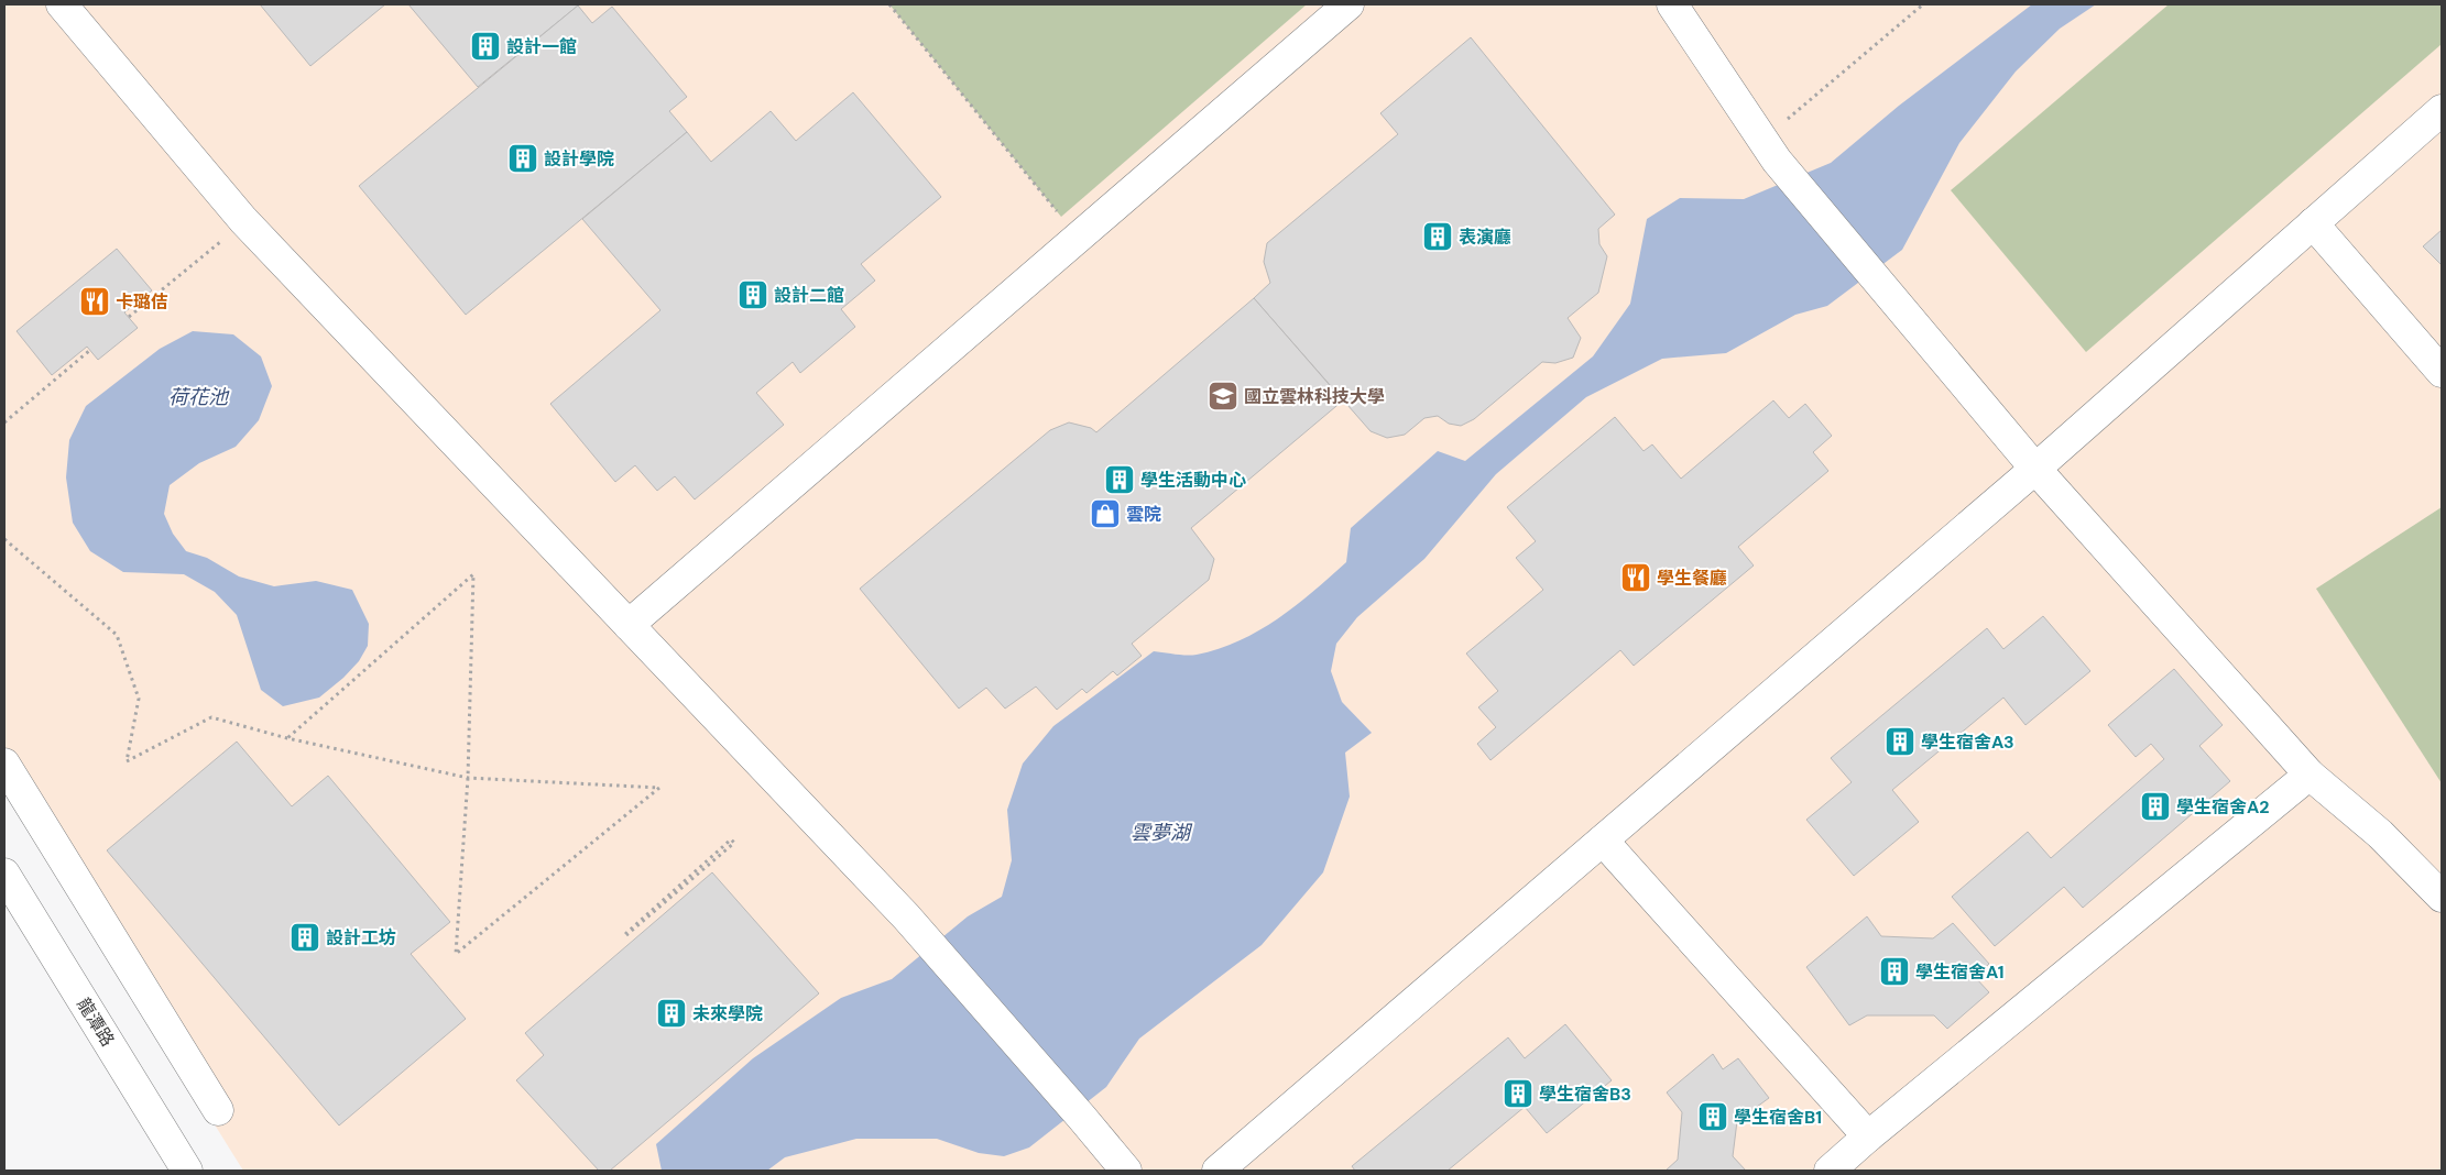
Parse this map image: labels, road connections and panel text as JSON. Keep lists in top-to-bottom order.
{
  "streets": {
    "street": ["龍潭路"]
  },
  "water": ["荷花池", "雲夢湖"],
  "places": {
    "building": [
      "設計一館",
      "設計學院",
      "表演廳",
      "設計二館",
      "學生活動中心",
      "學生宿舍A3",
      "學生宿舍A2",
      "設計工坊",
      "學生宿舍A1",
      "未來學院",
      "學生宿舍B3",
      "學生宿舍B1"
    ],
    "restaurant": ["卡璐佶", "學生餐廳"],
    "school or university": ["國立雲林科技大學"],
    "shop": ["雲院"]
  }
}
